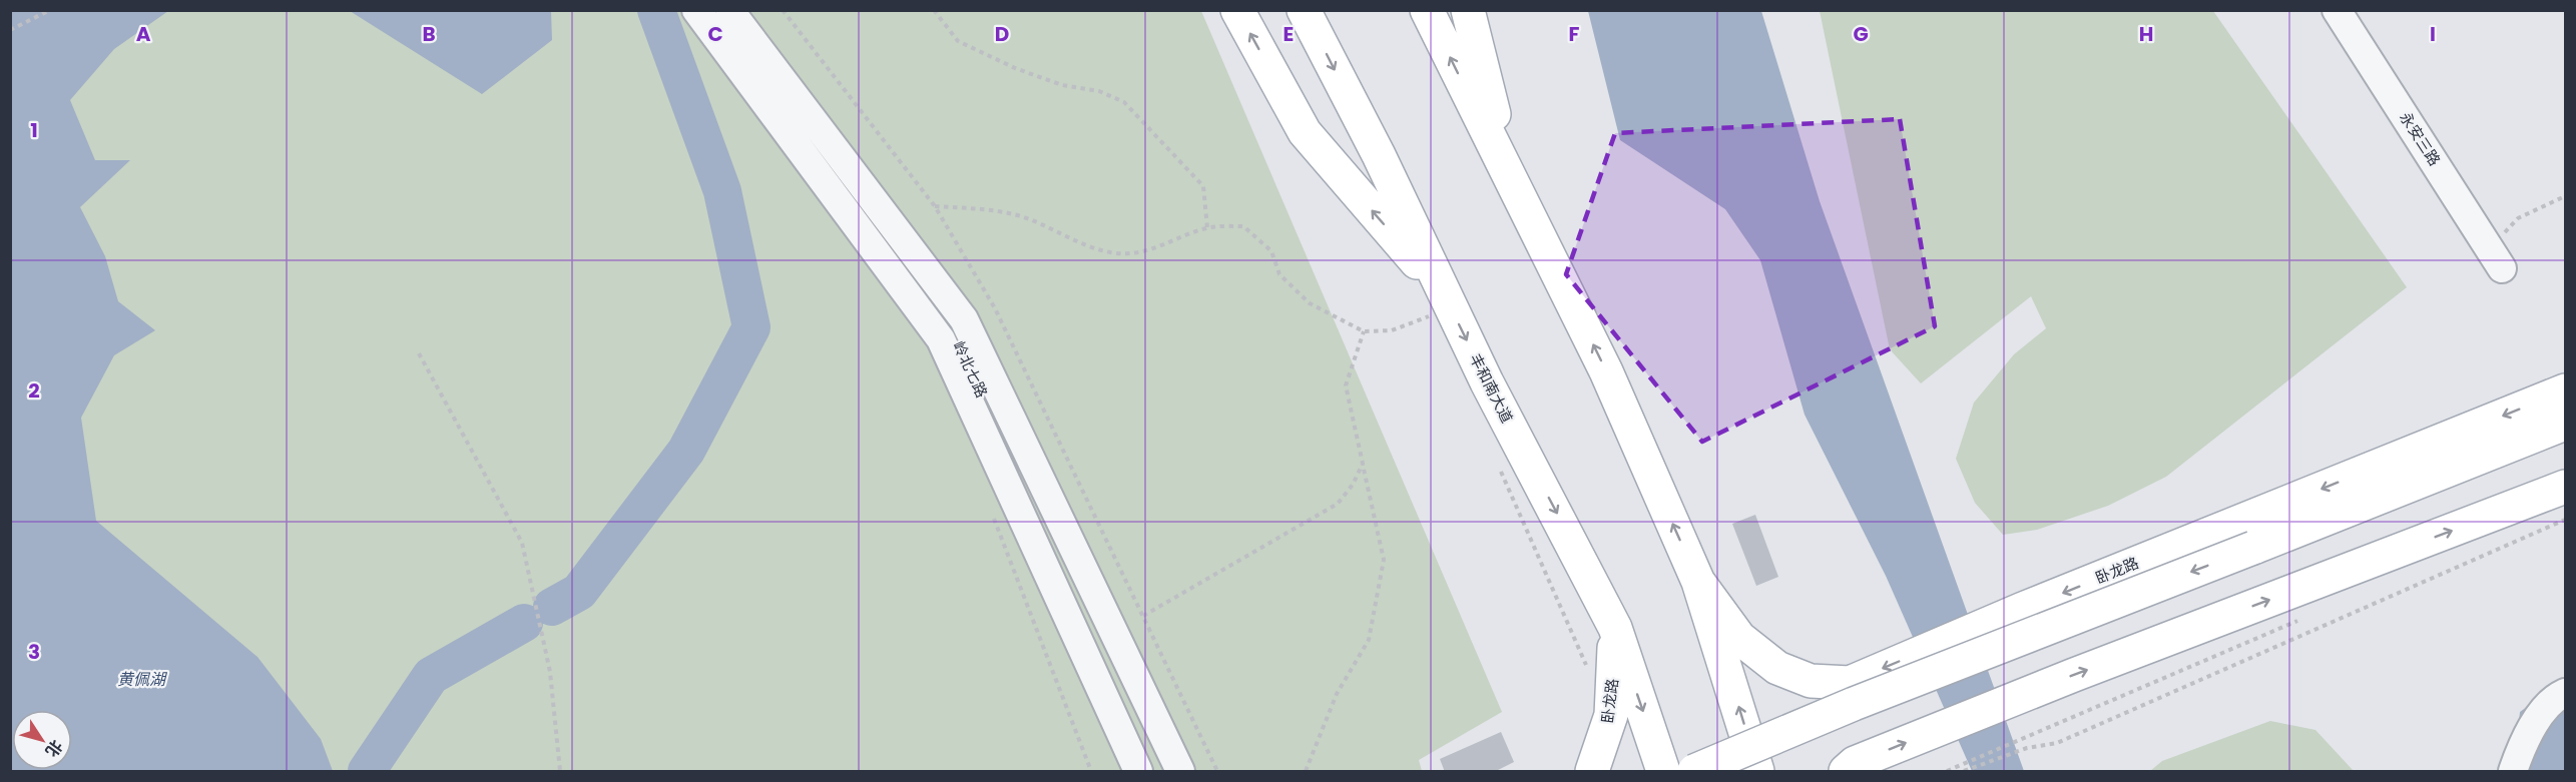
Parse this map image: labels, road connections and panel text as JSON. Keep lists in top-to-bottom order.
{
  "streets": {
    "main road": ["丰和南大道", "卧龙路"],
    "street": ["永安三路", "岭北七路"]
  },
  "crossings": [
    ["丰和南大道", "卧龙路"]
  ],
  "water": ["黄佩湖"],
  "north": "bottom right",
  "grid": {
    "columns": [
      "A",
      "B",
      "C",
      "D",
      "E",
      "F",
      "G",
      "H",
      "I"
    ],
    "rows": ["1", "2", "3"]
  }
}
